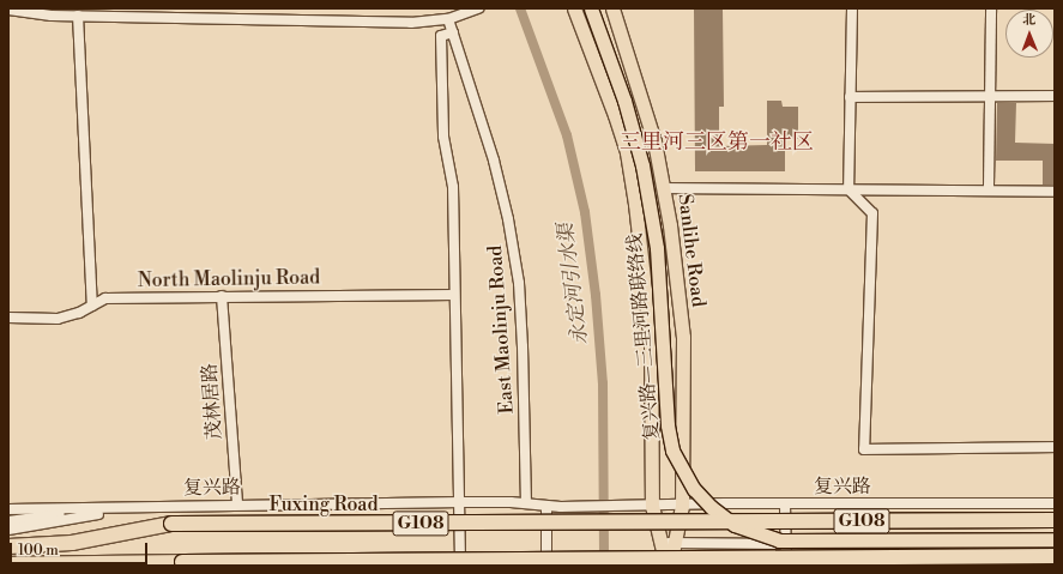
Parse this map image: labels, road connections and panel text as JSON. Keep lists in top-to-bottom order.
{
  "streets": {
    "highway": ["Fuxing Road", "G108"],
    "main road": ["Sanlihe Road", "复兴路—三里河路联络线"],
    "street": [
      "North Maolinju Road",
      "East Maolinju Road",
      "茂林居路",
      "复兴路"
    ]
  },
  "crossings": [
    ["Sanlihe Road", "复兴路"],
    ["Sanlihe Road", "G108"],
    ["North Maolinju Road", "茂林居路"],
    ["East Maolinju Road", "复兴路"],
    ["茂林居路", "复兴路"]
  ],
  "districts": ["三里河三区第一社区"],
  "water": ["永定河引水渠"],
  "scale_bar": "100 m",
  "north": "top"
}
